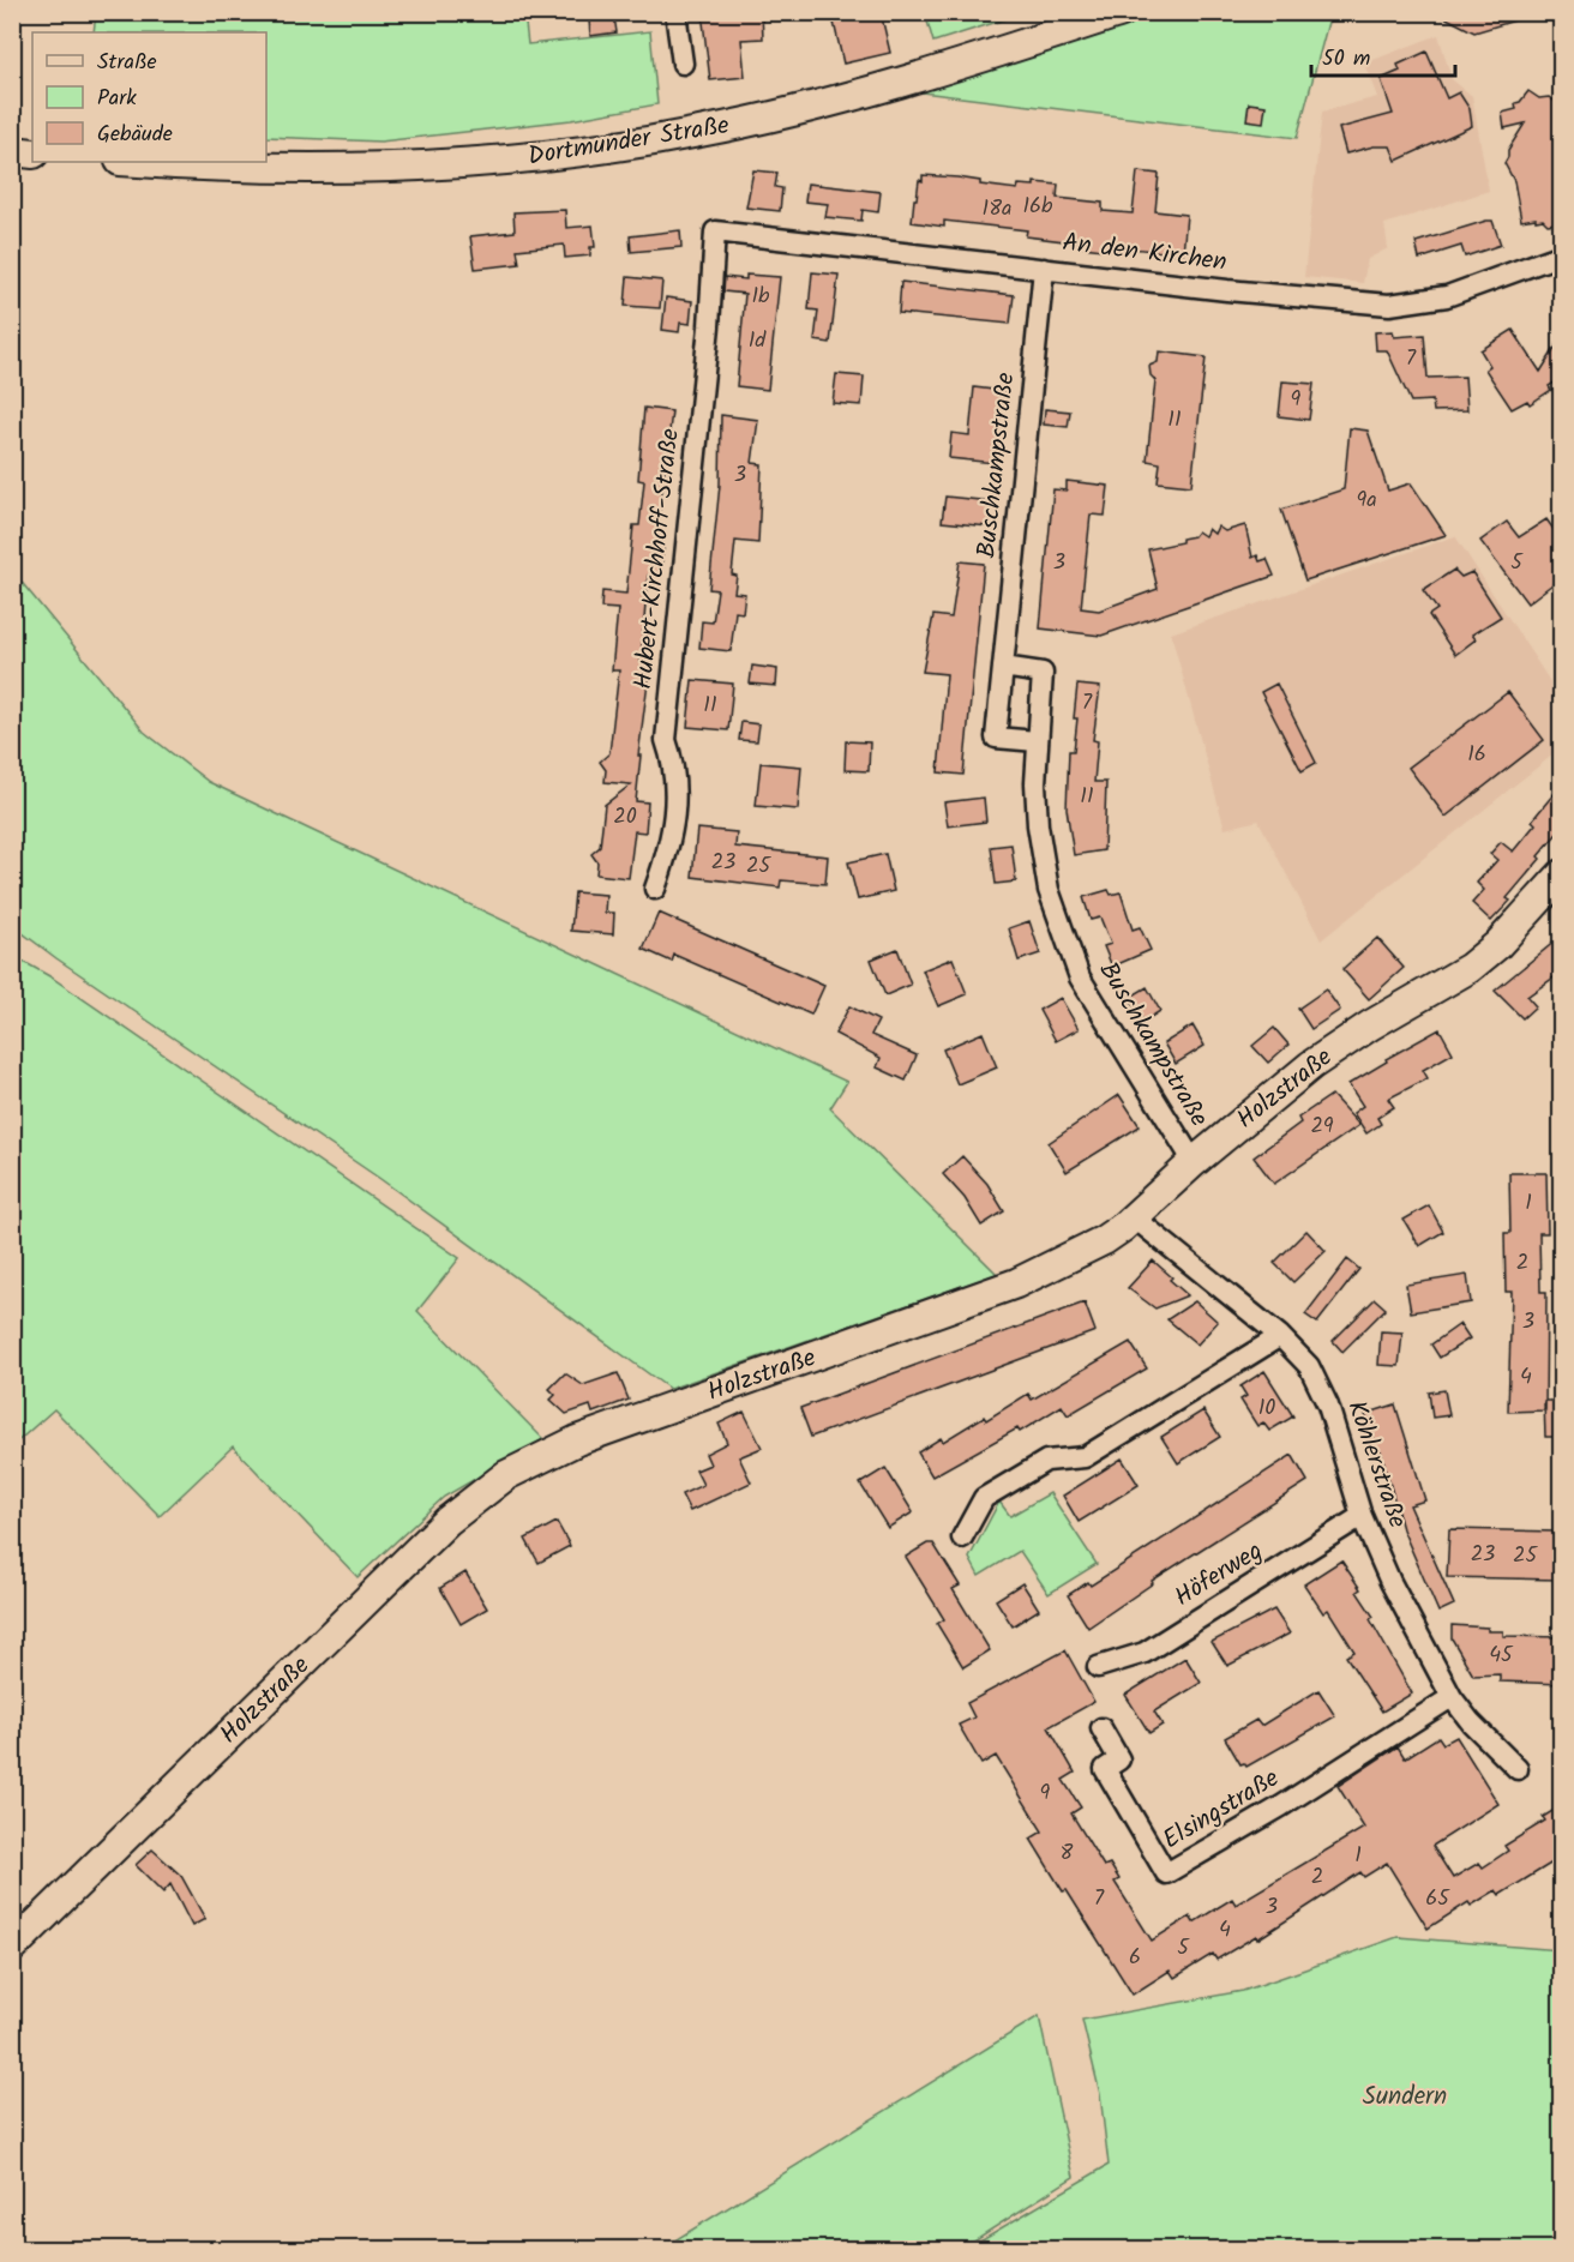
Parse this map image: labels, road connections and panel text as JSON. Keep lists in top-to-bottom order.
{
  "streets": {
    "street": [
      "Dortmunder Straße",
      "An den Kirchen",
      "Buschkampstraße",
      "Hubert-Kirchhoff-Straße",
      "Holzstraße",
      "Köhlerstraße",
      "Höferweg",
      "Elsingstraße"
    ]
  },
  "crossings": [
    ["An den Kirchen", "Buschkampstraße"],
    ["An den Kirchen", "Hubert-Kirchhoff-Straße"],
    ["Buschkampstraße", "Holzstraße"],
    ["Holzstraße", "Köhlerstraße"],
    ["Köhlerstraße", "Höferweg"],
    ["Köhlerstraße", "Elsingstraße"]
  ],
  "parks": ["Sundern"],
  "house_numbers": [
    "16b",
    "18a",
    "1b",
    "1d",
    "7",
    "9",
    "11",
    "3",
    "9a",
    "3",
    "5",
    "7",
    "11",
    "16",
    "11",
    "20",
    "23",
    "25",
    "29",
    "1",
    "2",
    "3",
    "4",
    "10",
    "23",
    "25",
    "45",
    "9",
    "8",
    "1",
    "2",
    "7",
    "65",
    "3",
    "4",
    "5",
    "6"
  ],
  "legend": ["Straße", "Park", "Gebäude"],
  "scale_bar": "50 m"
}
